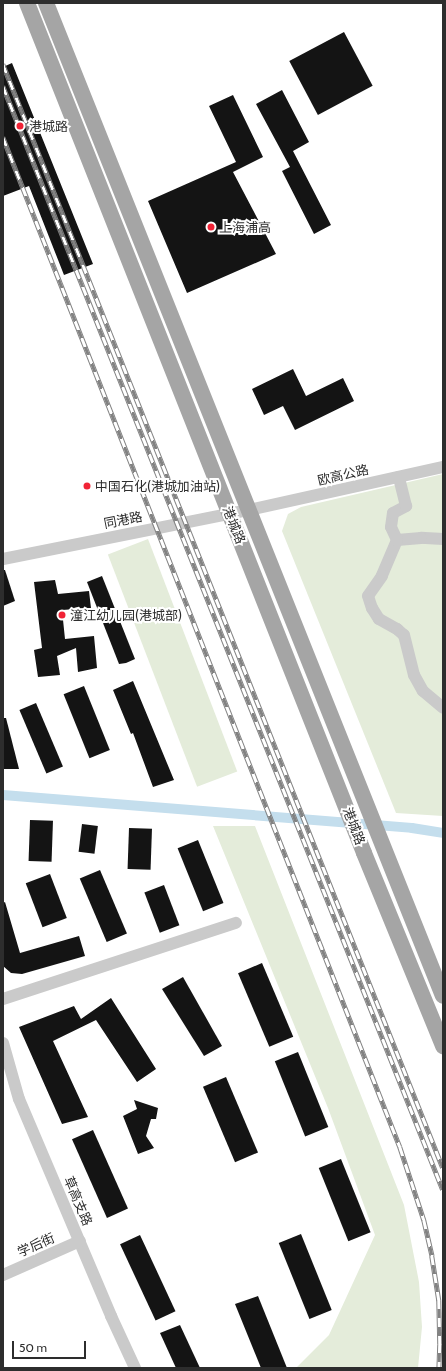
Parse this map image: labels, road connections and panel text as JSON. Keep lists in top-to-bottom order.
{
  "streets": {
    "main road": ["港城路"],
    "street": [
      "欧高公路",
      "同港路",
      "草高支路",
      "学后街"
    ]
  },
  "crossings": [
    ["欧高公路", "同港路"],
    ["欧高公路", "港城路"],
    ["同港路", "港城路"],
    ["草高支路", "学后街"]
  ],
  "places": [
    "港城路",
    "上海浦高",
    "中国石化(港城加油站)",
    "潼江幼儿园(港城部)"
  ],
  "scale_bar": "50 m"
}
